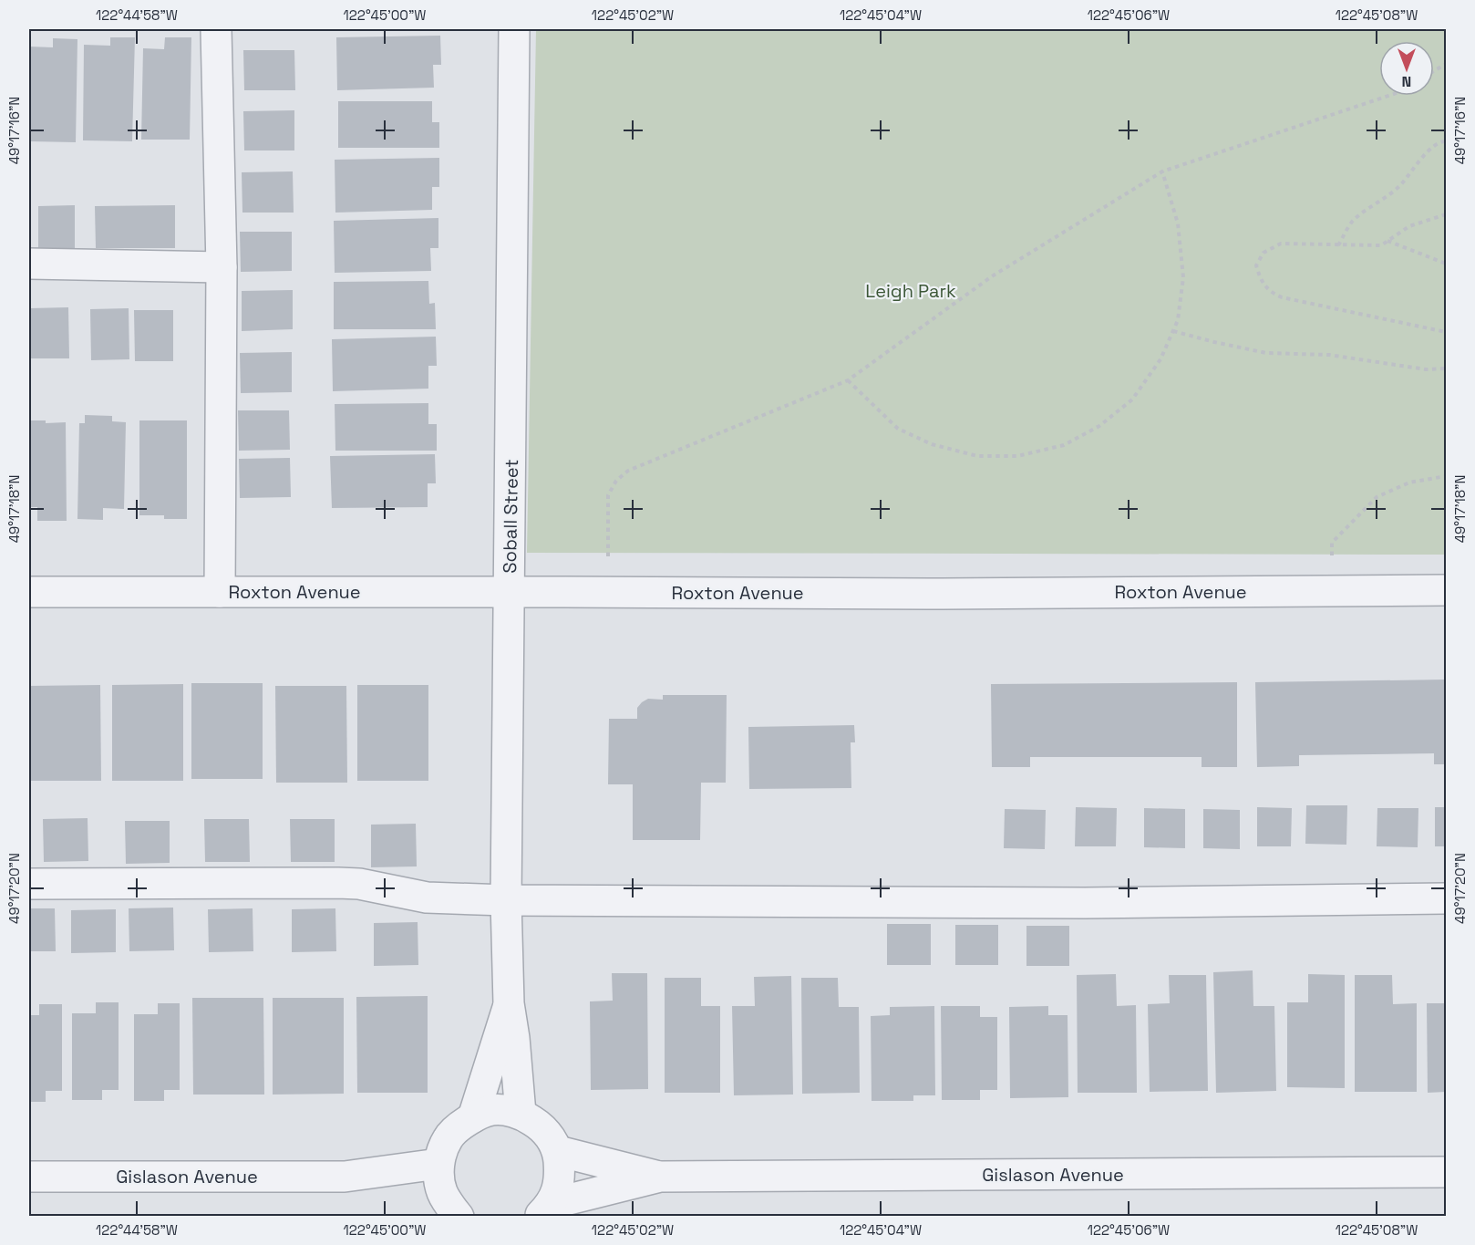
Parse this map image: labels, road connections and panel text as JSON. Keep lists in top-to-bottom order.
{
  "streets": {
    "street": ["Soball Street", "Roxton Avenue", "Gislason Avenue"]
  },
  "crossings": [
    ["Soball Street", "Roxton Avenue"]
  ],
  "parks": ["Leigh Park"],
  "north": "bottom",
  "coordinates": [
    "122°44'58\"W",
    "122°45'00\"W",
    "122°45'02\"W",
    "122°45'04\"W",
    "122°45'06\"W",
    "122°45'08\"W",
    "49°17'16\"N",
    "49°17'18\"N",
    "49°17'20\"N"
  ]
}
